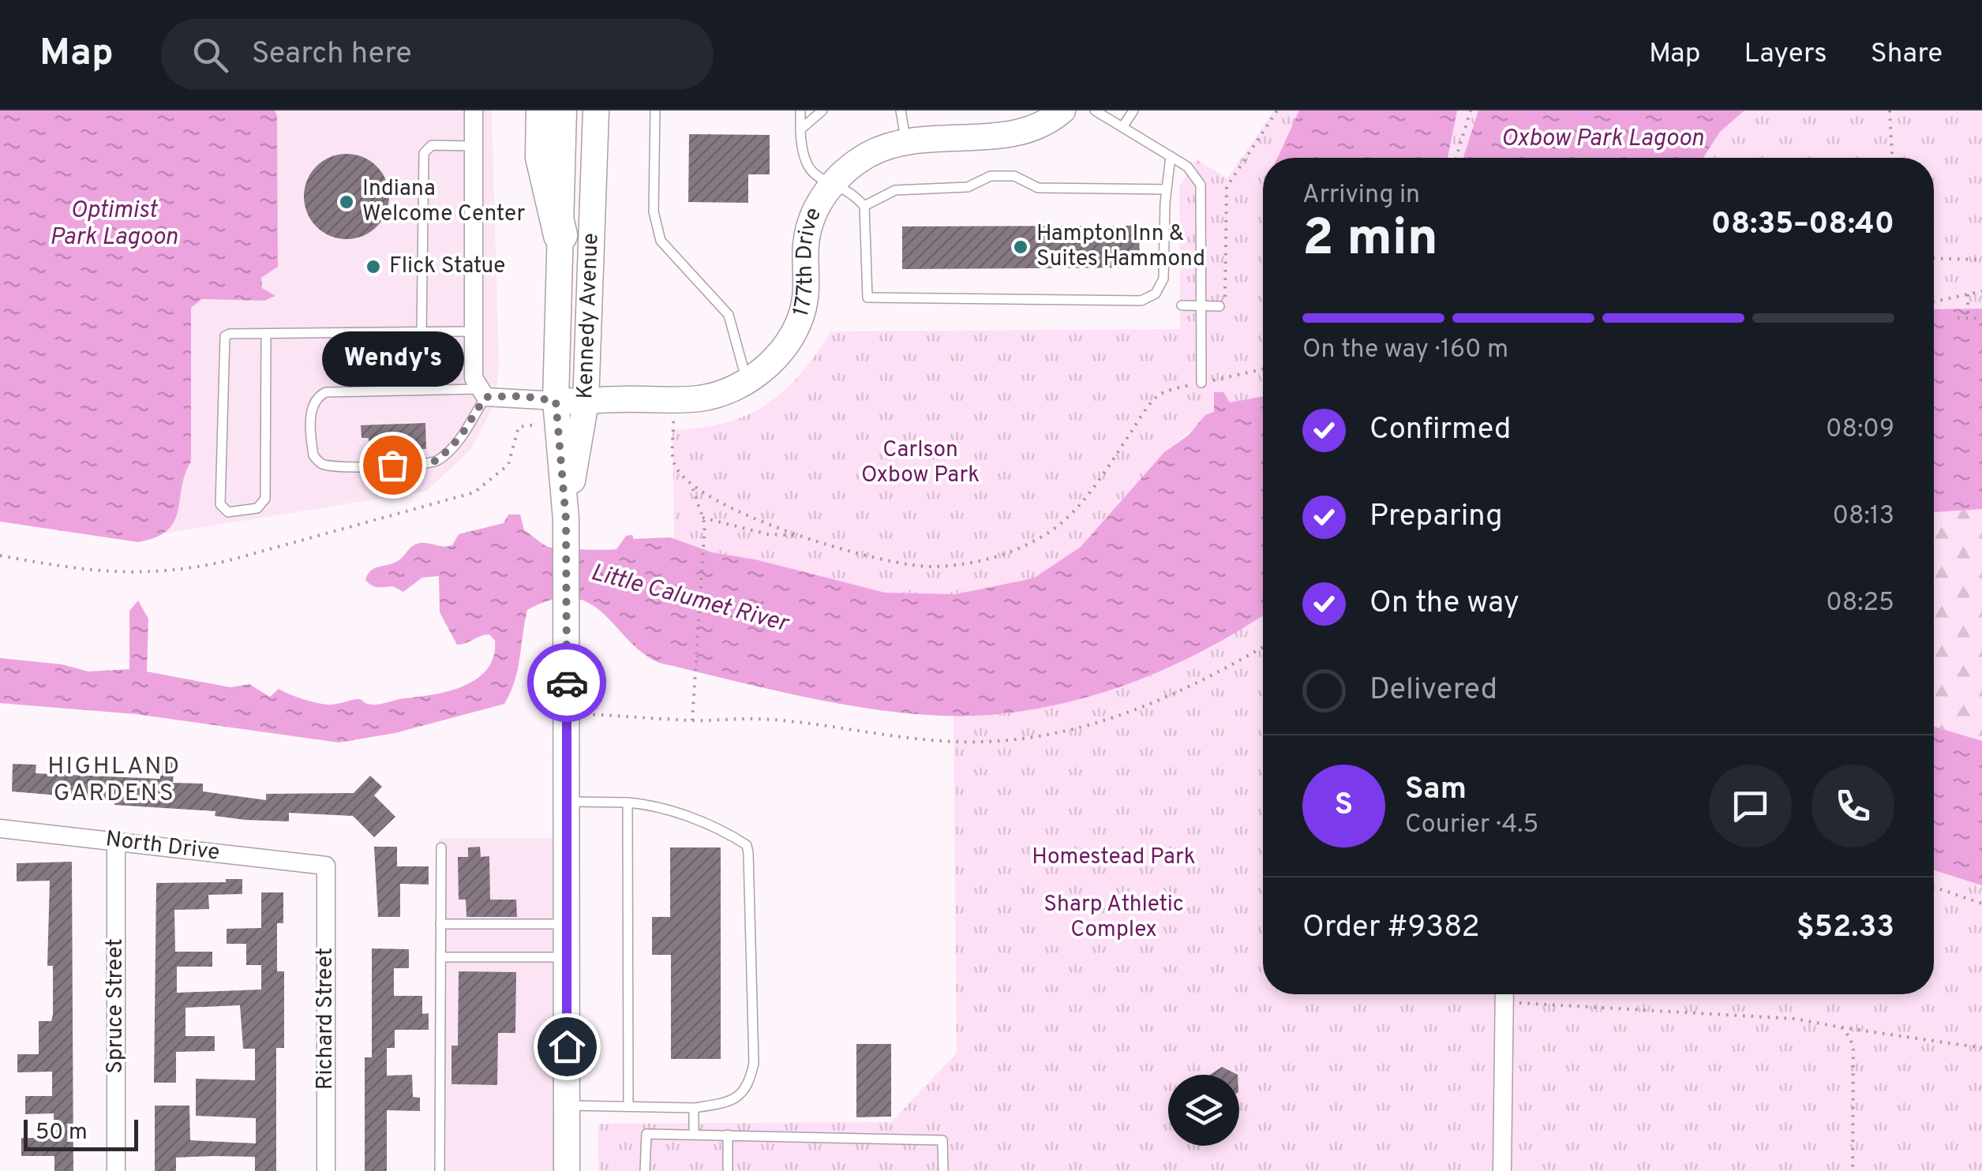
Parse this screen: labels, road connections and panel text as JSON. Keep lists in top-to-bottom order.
{
  "streets": {
    "street": [
      "177th Drive",
      "Kennedy Avenue",
      "North Drive",
      "Spruce Street",
      "Richard Street"
    ]
  },
  "crossings": [
    ["177th Drive", "Kennedy Avenue"],
    ["North Drive", "Spruce Street"],
    ["North Drive", "Richard Street"]
  ],
  "districts": ["HIGHLAND GARDENS"],
  "water": ["Oxbow Park Lagoon", "Optimist Park Lagoon", "Little Calumet River"],
  "parks": ["Carlson Oxbow Park", "Homestead Park", "Sharp Athletic Complex"],
  "places": [
    "Indiana Welcome Center",
    "Hampton Inn & Suites Hammond",
    "Flick Statue",
    "Wendy's"
  ],
  "scale_bar": "50 m",
  "page": {
    "header": "Map",
    "search": "Search here",
    "nav": ["Map", "Layers", "Share"],
    "heading": ["2 min", "Arriving in", "08:35–08:40"],
    "panel": [
      "Sam",
      "Courier · 4.5",
      "Order #9382",
      "$52.33"
    ],
    "bar": "On the way · 160 m",
    "bubble": "Wendy's",
    "list": [
      ["Confirmed", "08:09"],
      ["Preparing", "08:13"],
      ["On the way", "08:25"],
      "Delivered"
    ],
    "round": "S",
    "scale": "50 m"
  }
}
